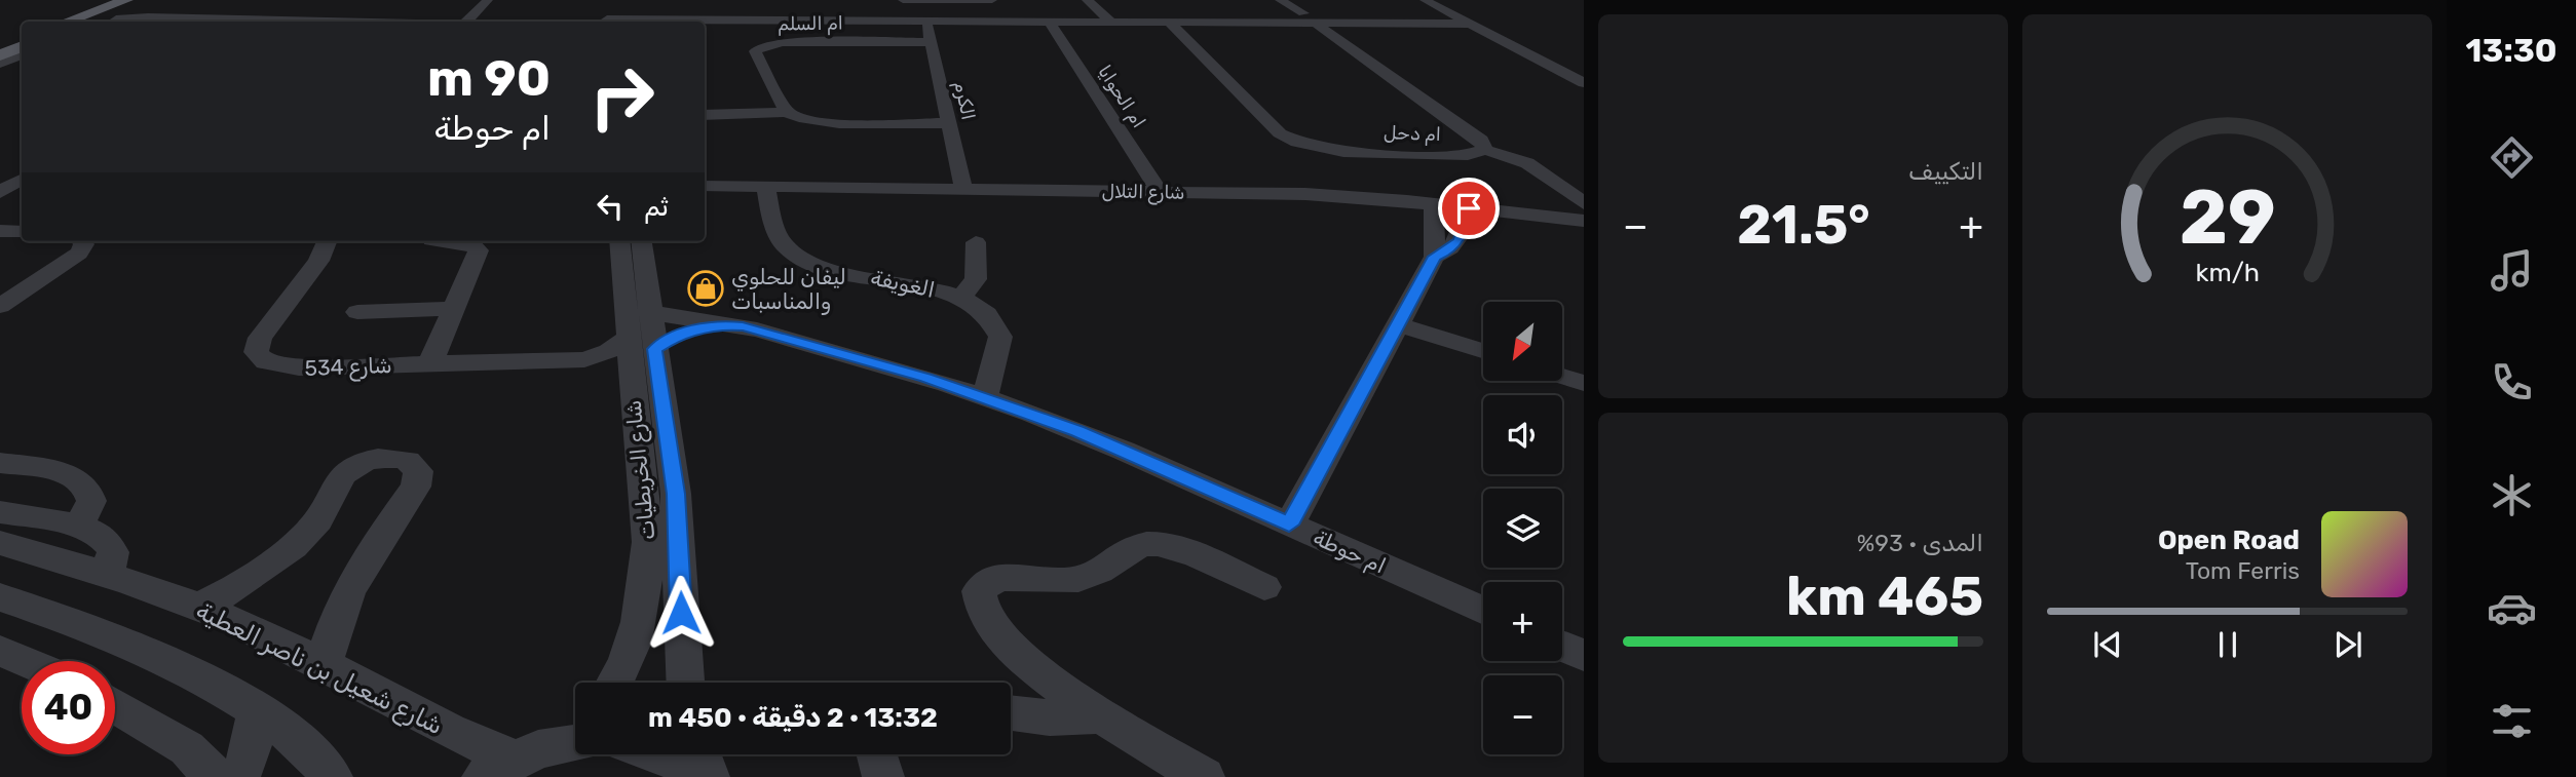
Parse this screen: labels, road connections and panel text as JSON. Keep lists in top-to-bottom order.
{
  "streets": {
    "street": [
      "ام السلم",
      "ام الحوايا",
      "الكرم",
      "ام دحل",
      "شارع التلال",
      "الغويفة",
      "شارع 534",
      "شارع الخريطيات",
      "ام حوطة",
      "شارع شعيل بن ناصر العطية"
    ]
  },
  "crossings": [
    ["ام السلم", "الكرم"],
    ["ام الحوايا", "شارع التلال"],
    ["الكرم", "شارع التلال"],
    ["شارع التلال", "الغويفة"],
    ["شارع 534", "شارع الخريطيات"],
    ["شارع 534", "ام حوطة"],
    ["شارع الخريطيات", "ام حوطة"]
  ],
  "places": {
    "shop": ["ليفان للحلوي والمناسبات"]
  },
  "north": "bottom left",
  "page": {
    "tabs": "13:30",
    "tile": [
      "التكييف",
      ["المدى · 93%", "465 km"]
    ],
    "turn": ["90 m", "ام حوطة"],
    "then": "ثم",
    "heat": ["−", "21.5°", "+"],
    "map_buttons": ["+", "−"],
    "song": ["Open Road", "Tom Ferris"],
    "limit": "40",
    "trip": "13:32 · 2 دقيقة · 450 m",
    "gauge": ["29", "km/h"]
  }
}
